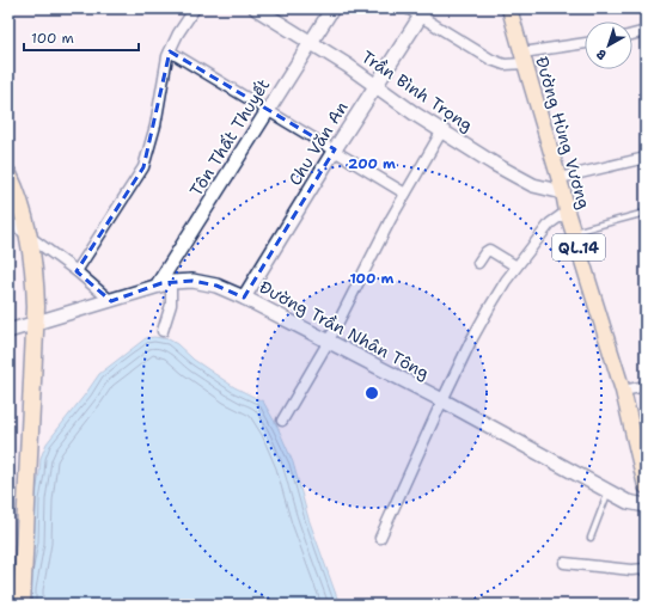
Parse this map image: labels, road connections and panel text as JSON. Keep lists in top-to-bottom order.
{
  "streets": {
    "main road": ["Đường Hùng Vương", "QL.14"],
    "street": [
      "Trần Bình Trọng",
      "Tôn Thất Thuyết",
      "Chu Văn An",
      "Đường Trần Nhân Tông"
    ]
  },
  "crossings": [
    ["Trần Bình Trọng", "Đường Hùng Vương"],
    ["Trần Bình Trọng", "Tôn Thất Thuyết"],
    ["Trần Bình Trọng", "Chu Văn An"],
    ["Tôn Thất Thuyết", "Đường Trần Nhân Tông"],
    ["Chu Văn An", "Đường Trần Nhân Tông"]
  ],
  "scale_bar": "100 m",
  "north": "bottom left",
  "rings": ["200 m", "100 m"]
}
